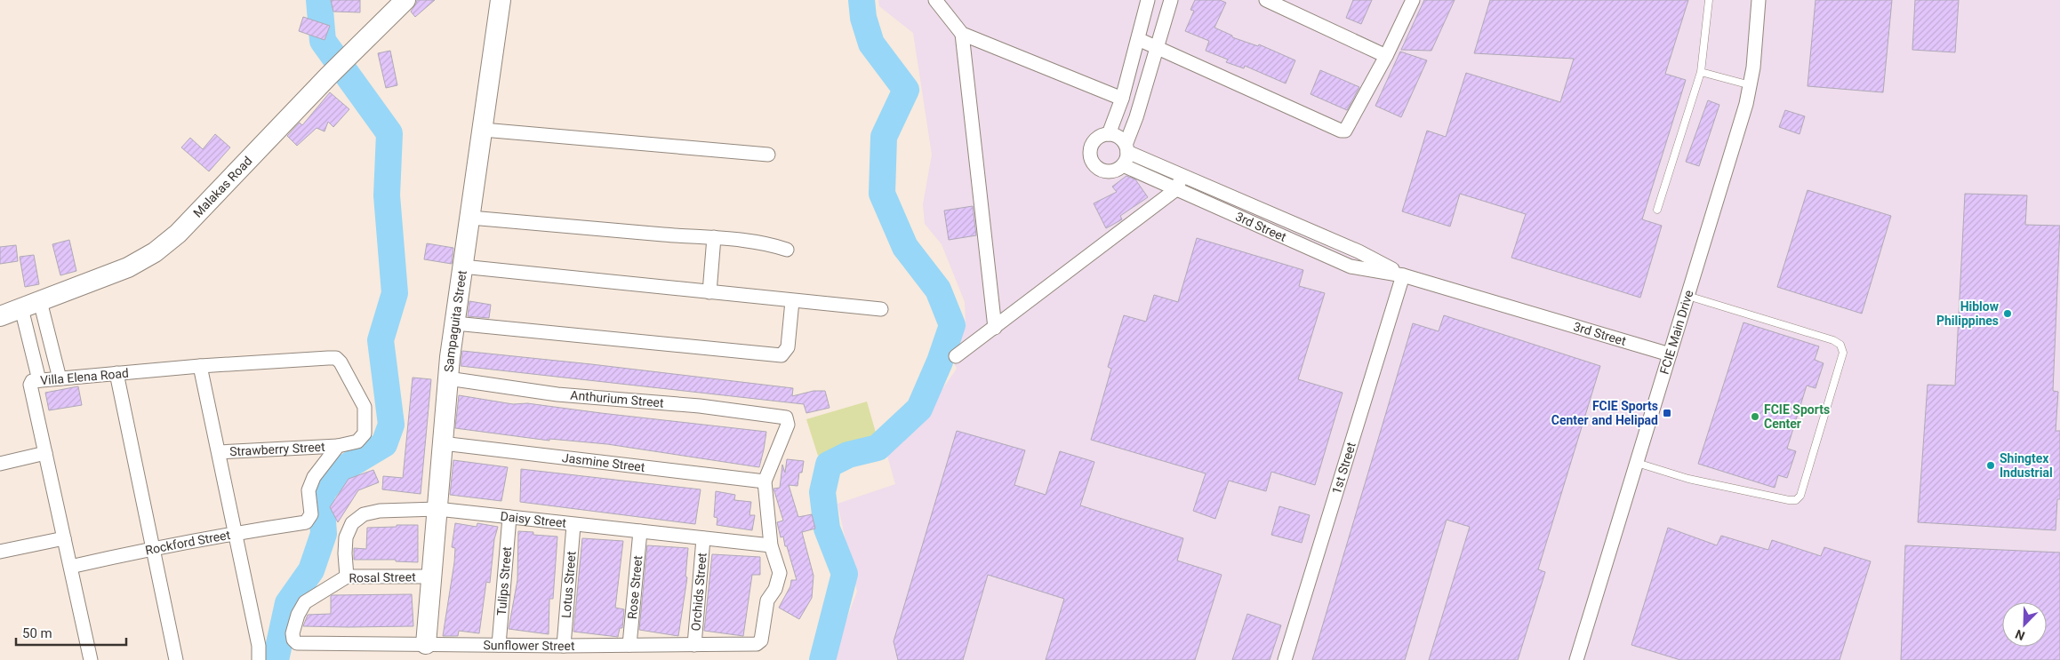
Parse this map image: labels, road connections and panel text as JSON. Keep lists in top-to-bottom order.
{
  "streets": {
    "street": [
      "Malakas Road",
      "3rd Street",
      "Sampaguita Street",
      "FCIE Main Drive",
      "Villa Elena Road",
      "Anthurium Street",
      "Strawberry Street",
      "Jasmine Street",
      "1st Street",
      "Daisy Street",
      "Rockford Street",
      "Rosal Street",
      "Tulips Street",
      "Lotus Street",
      "Rose Street",
      "Orchids Street",
      "Sunflower Street"
    ]
  },
  "crossings": [
    ["3rd Street", "FCIE Main Drive"],
    ["3rd Street", "1st Street"],
    ["Sampaguita Street", "Anthurium Street"],
    ["Sampaguita Street", "Jasmine Street"],
    ["Sampaguita Street", "Daisy Street"],
    ["Sampaguita Street", "Rosal Street"],
    ["Sampaguita Street", "Sunflower Street"],
    ["Villa Elena Road", "Strawberry Street"],
    ["Villa Elena Road", "Rockford Street"],
    ["Anthurium Street", "Jasmine Street"],
    ["Strawberry Street", "Rockford Street"],
    ["Daisy Street", "Rosal Street"],
    ["Daisy Street", "Tulips Street"],
    ["Daisy Street", "Lotus Street"],
    ["Daisy Street", "Rose Street"],
    ["Daisy Street", "Orchids Street"],
    ["Daisy Street", "Sunflower Street"],
    ["Rosal Street", "Sunflower Street"],
    ["Tulips Street", "Sunflower Street"],
    ["Lotus Street", "Sunflower Street"],
    ["Rose Street", "Sunflower Street"],
    ["Orchids Street", "Sunflower Street"]
  ],
  "places": {
    "other": ["Hiblow Philippines", "FCIE Sports Center", "Shingtex Industrial"],
    "transit": ["FCIE Sports Center and Helipad"]
  },
  "scale_bar": "50 m",
  "north": "bottom left"
}
